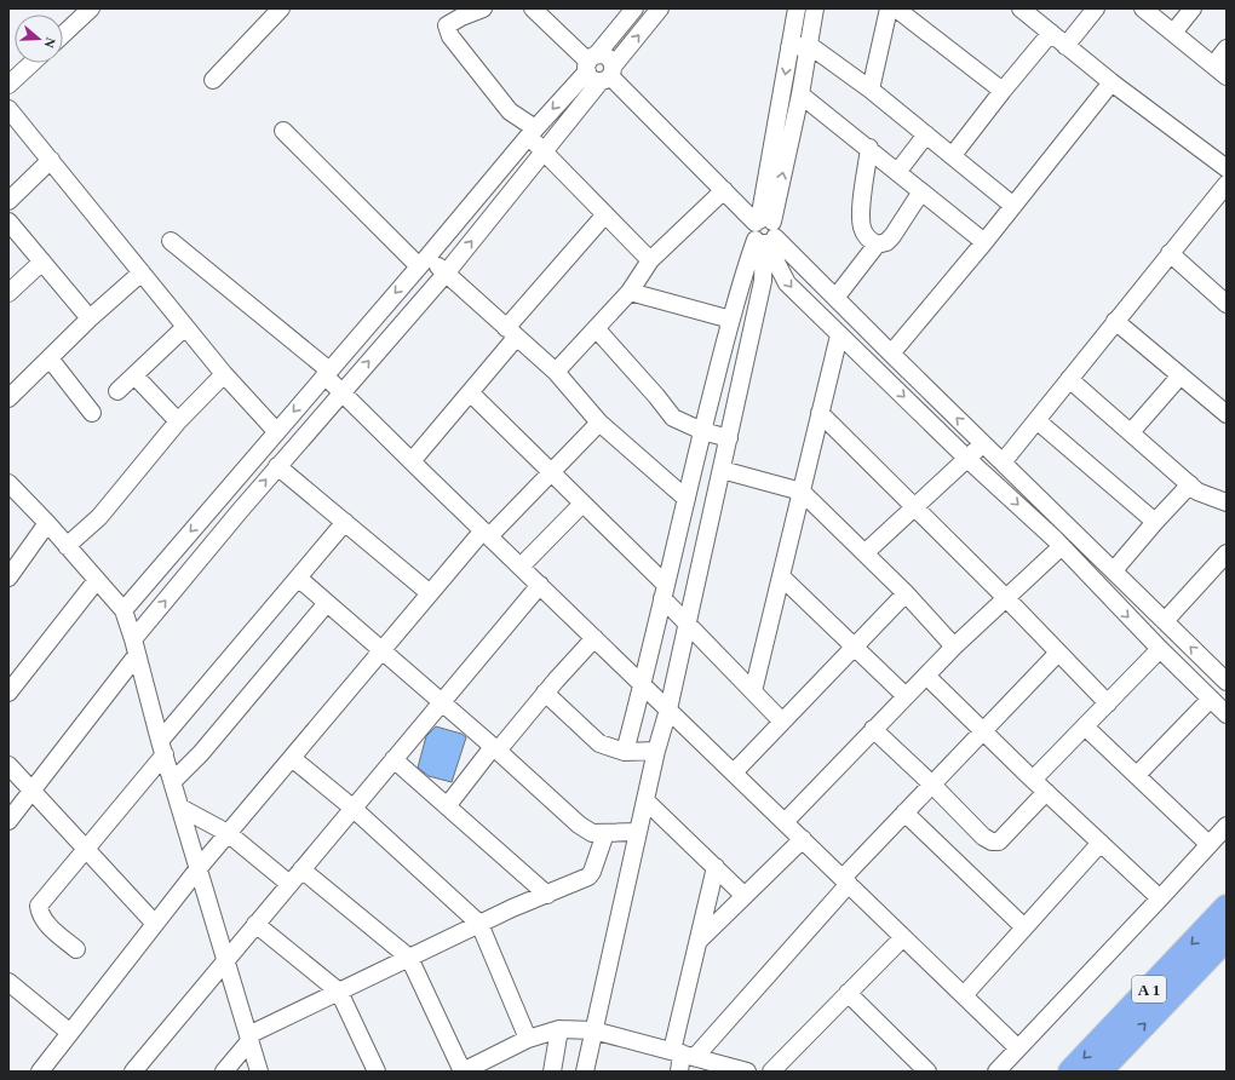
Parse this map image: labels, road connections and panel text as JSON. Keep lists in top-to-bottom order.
{
  "streets": {
    "highway": ["A 1"]
  },
  "north": "right"
}
